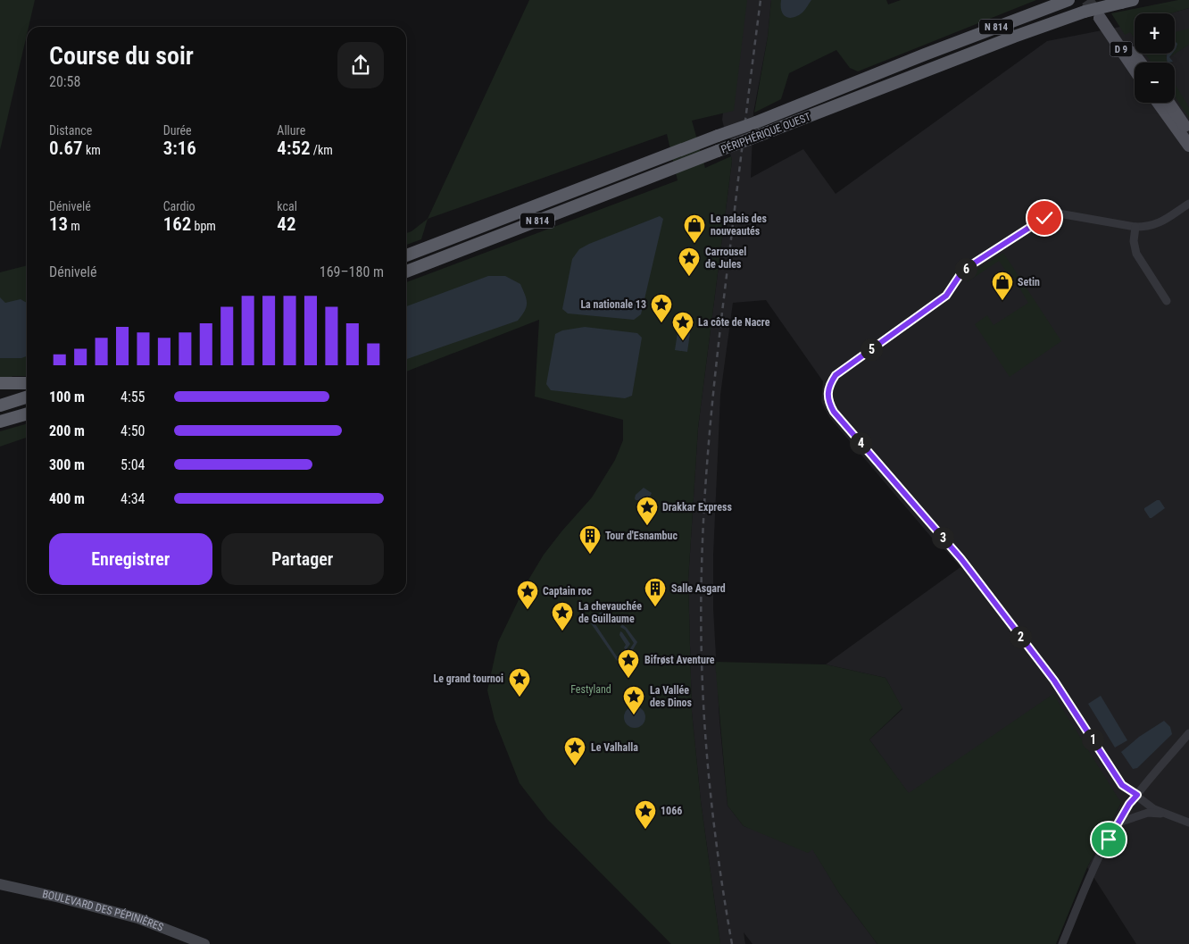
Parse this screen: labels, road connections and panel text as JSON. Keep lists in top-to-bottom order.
{
  "streets": {
    "highway": ["N 814", "PÉRIPHÉRIQUE OUEST"],
    "main road": ["D 9", "BOULEVARD DES PÉPINIÈRES"]
  },
  "parks": ["Festyland"],
  "places": {
    "shop": ["Le palais des nouveautés", "Setin"],
    "place": [
      "Carrousel de Jules",
      "La nationale 13",
      "La côte de Nacre",
      "Drakkar Express",
      "Captain roc",
      "La chevauchée de Guillaume",
      "Bifrøst Aventure",
      "Le grand tournoi",
      "La Vallée des Dinos",
      "Le Valhalla",
      "1066"
    ],
    "building": ["Tour d'Esnambuc", "Salle Asgard"]
  },
  "page": {
    "map_buttons": ["+", "−"],
    "heading": ["Course du soir", "20:58"],
    "stats": [
      ["Distance", "0.67 km"],
      ["Durée", "3:16"],
      ["Allure", "4:52 /km"],
      ["Dénivelé", "13 m"],
      ["Cardio", "162 bpm"],
      ["kcal", "42"]
    ],
    "chart": ["Dénivelé", "169–180 m"],
    "pins": [
      "6",
      "5",
      "4",
      "3",
      "2",
      "1"
    ],
    "list": [
      {
        "name": "100 m",
        "note": "4:55"
      },
      {
        "name": "200 m",
        "note": "4:50"
      },
      {
        "name": "300 m",
        "note": "5:04"
      },
      {
        "name": "400 m",
        "note": "4:34"
      }
    ],
    "buttons": ["Enregistrer", "Partager"]
  }
}
